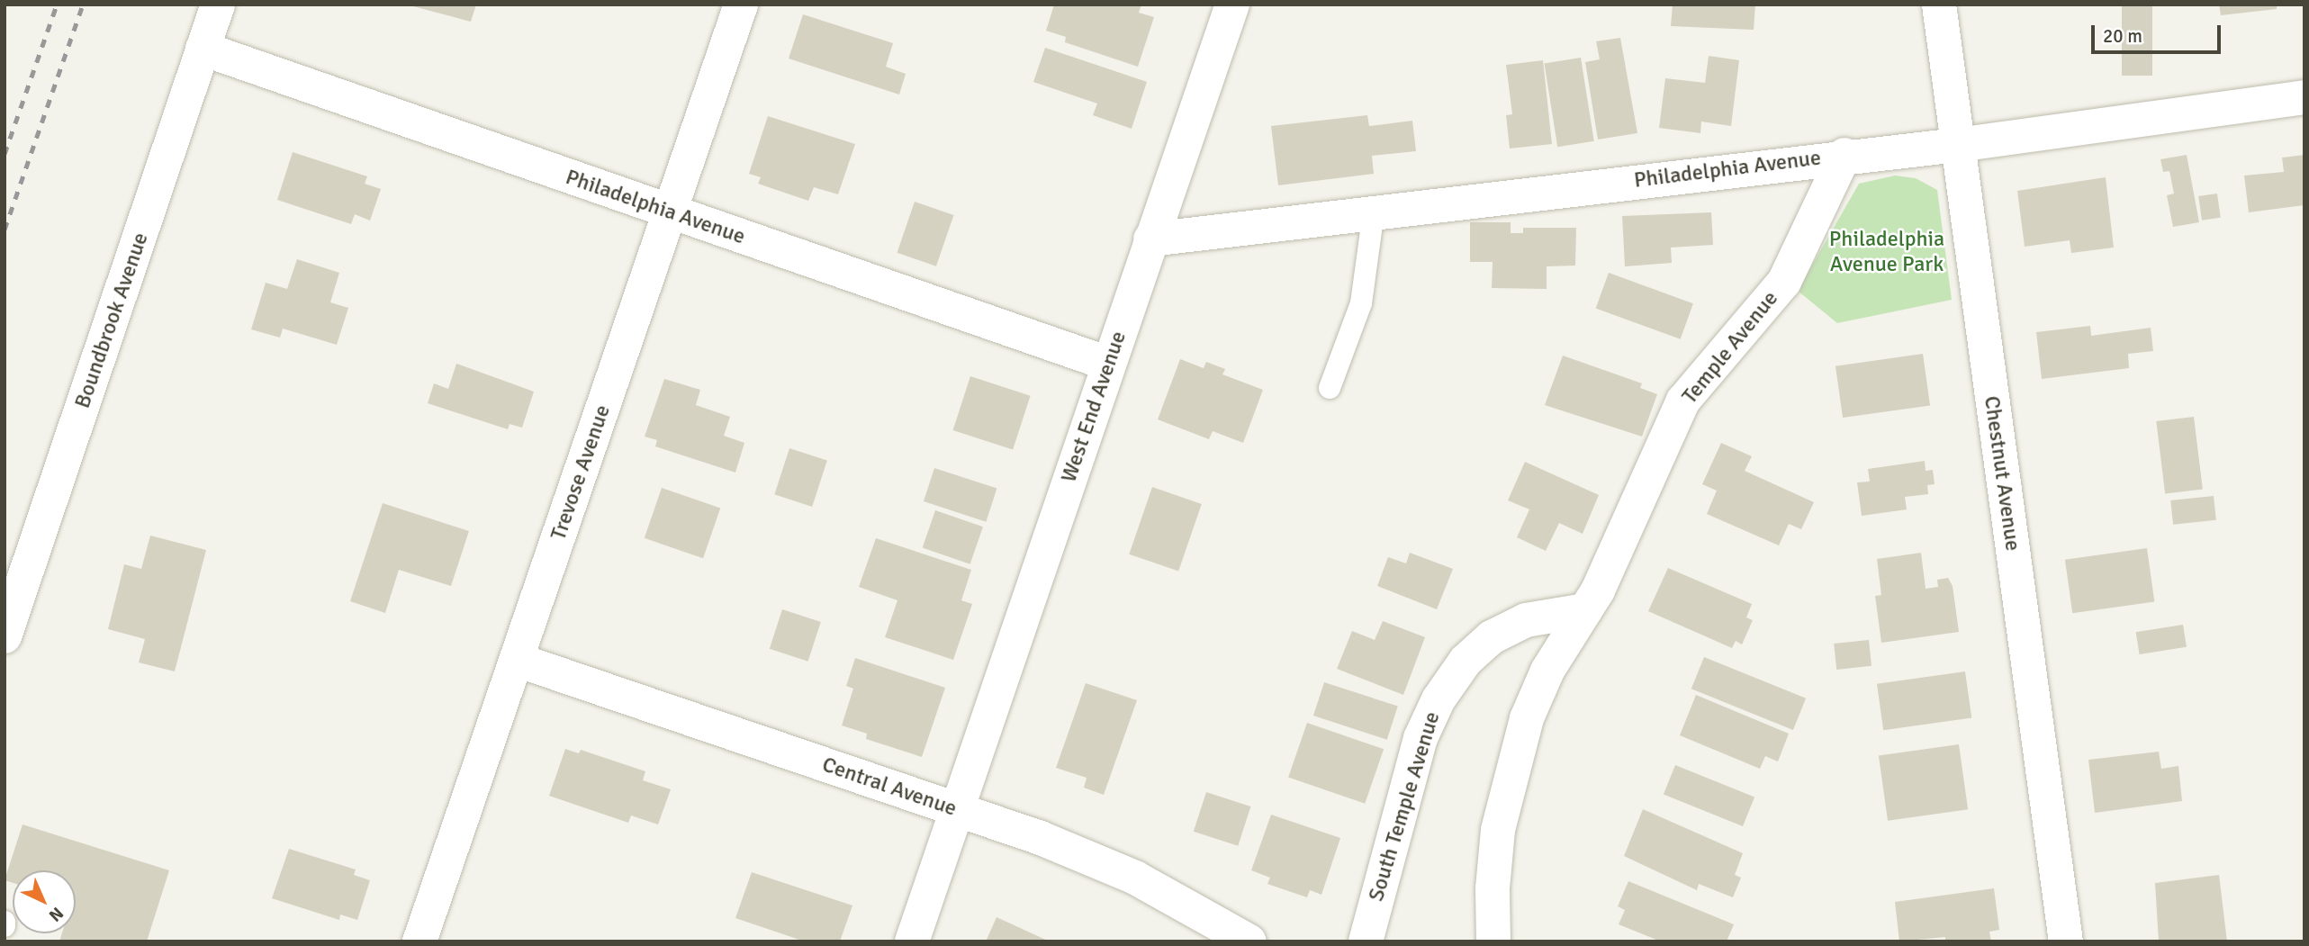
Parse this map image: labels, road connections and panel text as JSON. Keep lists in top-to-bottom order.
{
  "streets": {
    "street": [
      "Philadelphia Avenue",
      "Boundbrook Avenue",
      "Temple Avenue",
      "West End Avenue",
      "Trevose Avenue",
      "Chestnut Avenue",
      "Central Avenue",
      "South Temple Avenue"
    ]
  },
  "crossings": [
    ["Philadelphia Avenue", "Boundbrook Avenue"],
    ["Philadelphia Avenue", "Temple Avenue"],
    ["Philadelphia Avenue", "West End Avenue"],
    ["Philadelphia Avenue", "Trevose Avenue"],
    ["Philadelphia Avenue", "Chestnut Avenue"],
    ["Temple Avenue", "South Temple Avenue"],
    ["West End Avenue", "Central Avenue"],
    ["Trevose Avenue", "Central Avenue"]
  ],
  "parks": ["Philadelphia Avenue Park"],
  "scale_bar": "20 m",
  "north": "bottom right"
}
